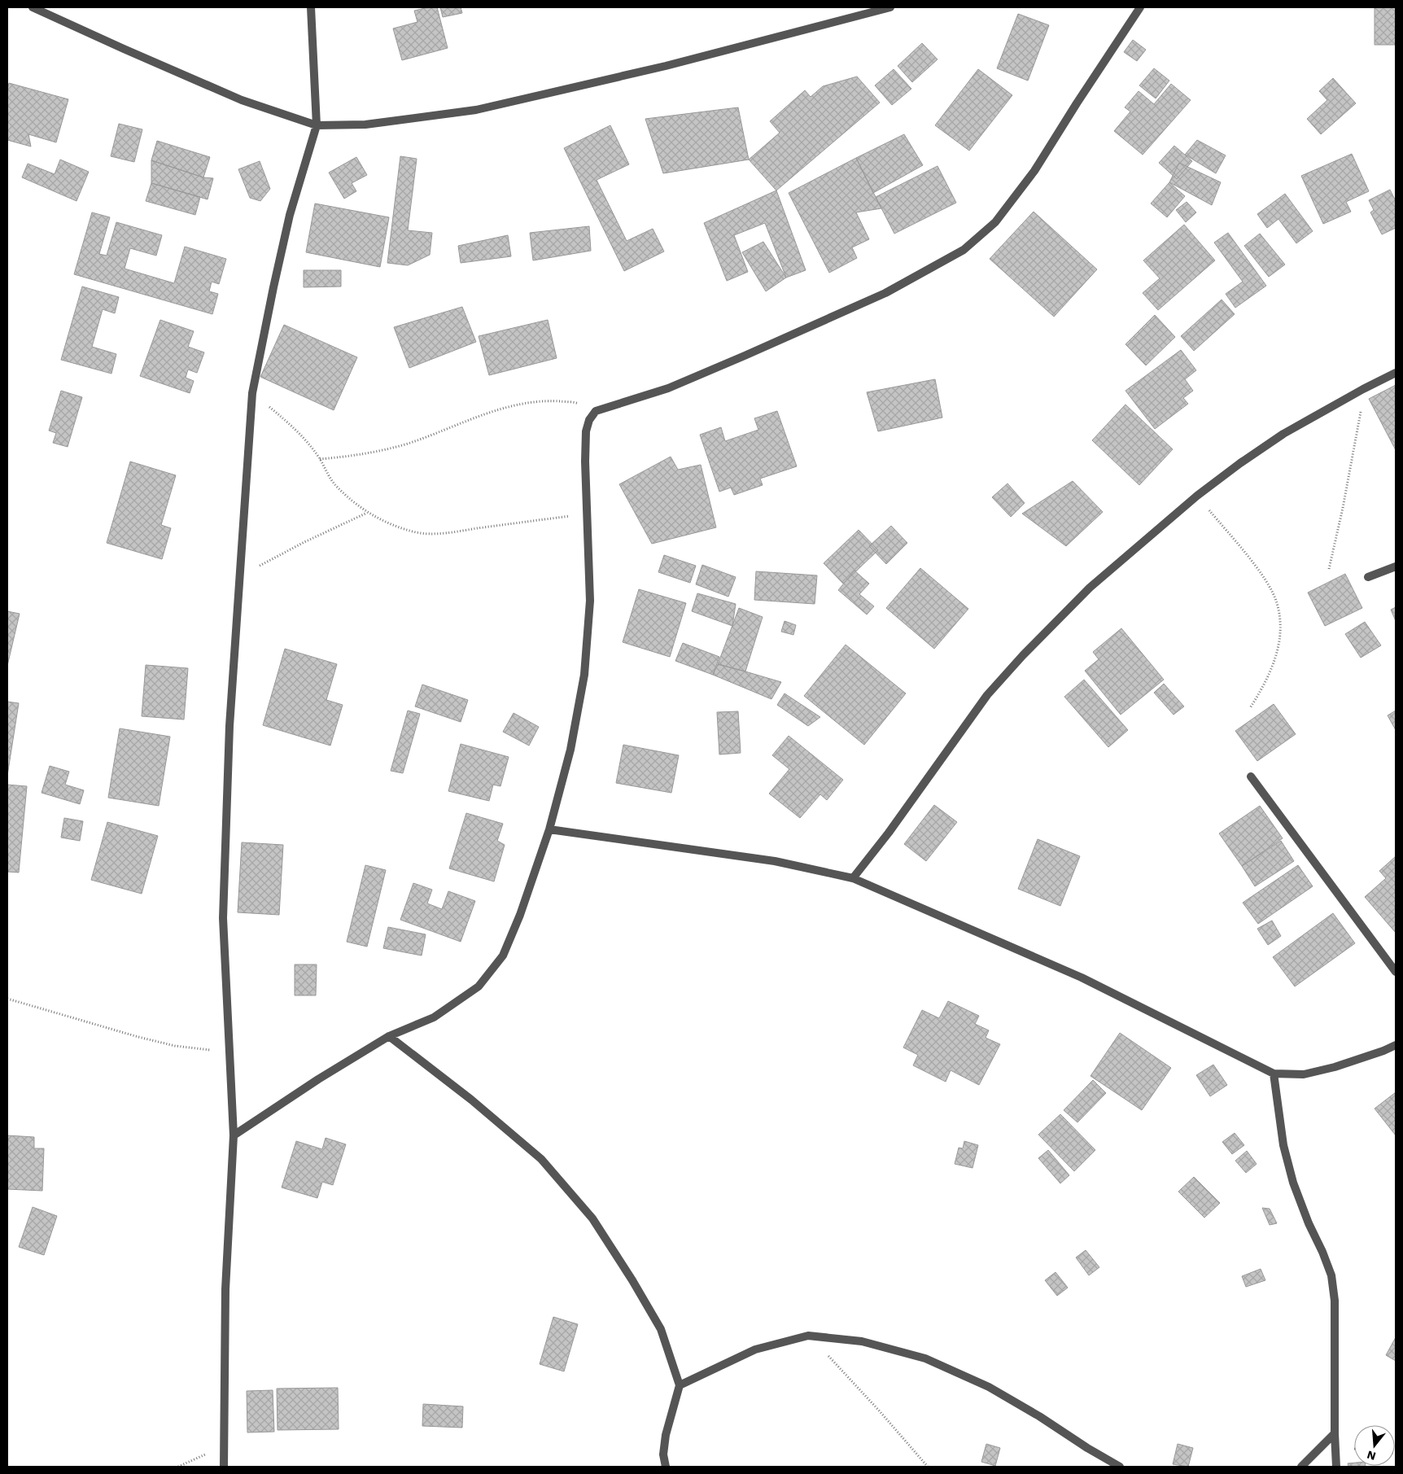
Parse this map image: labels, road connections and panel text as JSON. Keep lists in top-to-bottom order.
{
  "north": "bottom"
}
